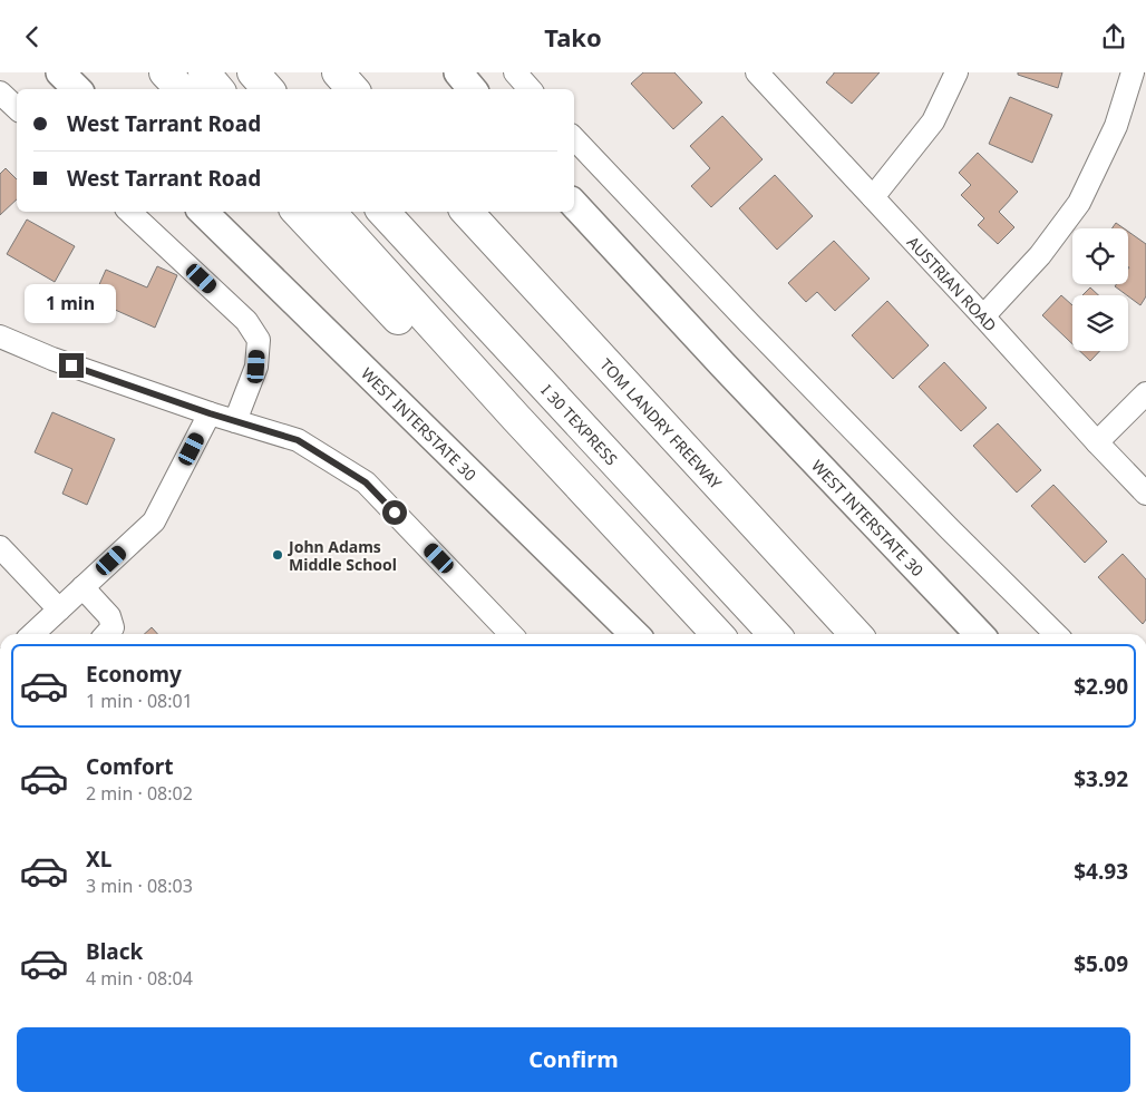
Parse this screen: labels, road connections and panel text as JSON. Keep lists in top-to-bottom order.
{
  "streets": {
    "highway": ["I 30 TEXPRESS", "TOM LANDRY FREEWAY"],
    "main road": ["WEST INTERSTATE 30"],
    "street": ["AUSTRIAN ROAD"]
  },
  "places": ["John Adams Middle School"],
  "page": {
    "header": "Tako",
    "banner": ["West Tarrant Road", "West Tarrant Road"],
    "bubble": "1 min",
    "list": [
      {
        "name": "Economy",
        "note": "1 min · 08:01",
        "value": "$2.90"
      },
      {
        "name": "Comfort",
        "note": "2 min · 08:02",
        "value": "$3.92"
      },
      {
        "name": "XL",
        "note": "3 min · 08:03",
        "value": "$4.93"
      },
      {
        "name": "Black",
        "note": "4 min · 08:04",
        "value": "$5.09"
      }
    ],
    "buttons": "Confirm"
  }
}
